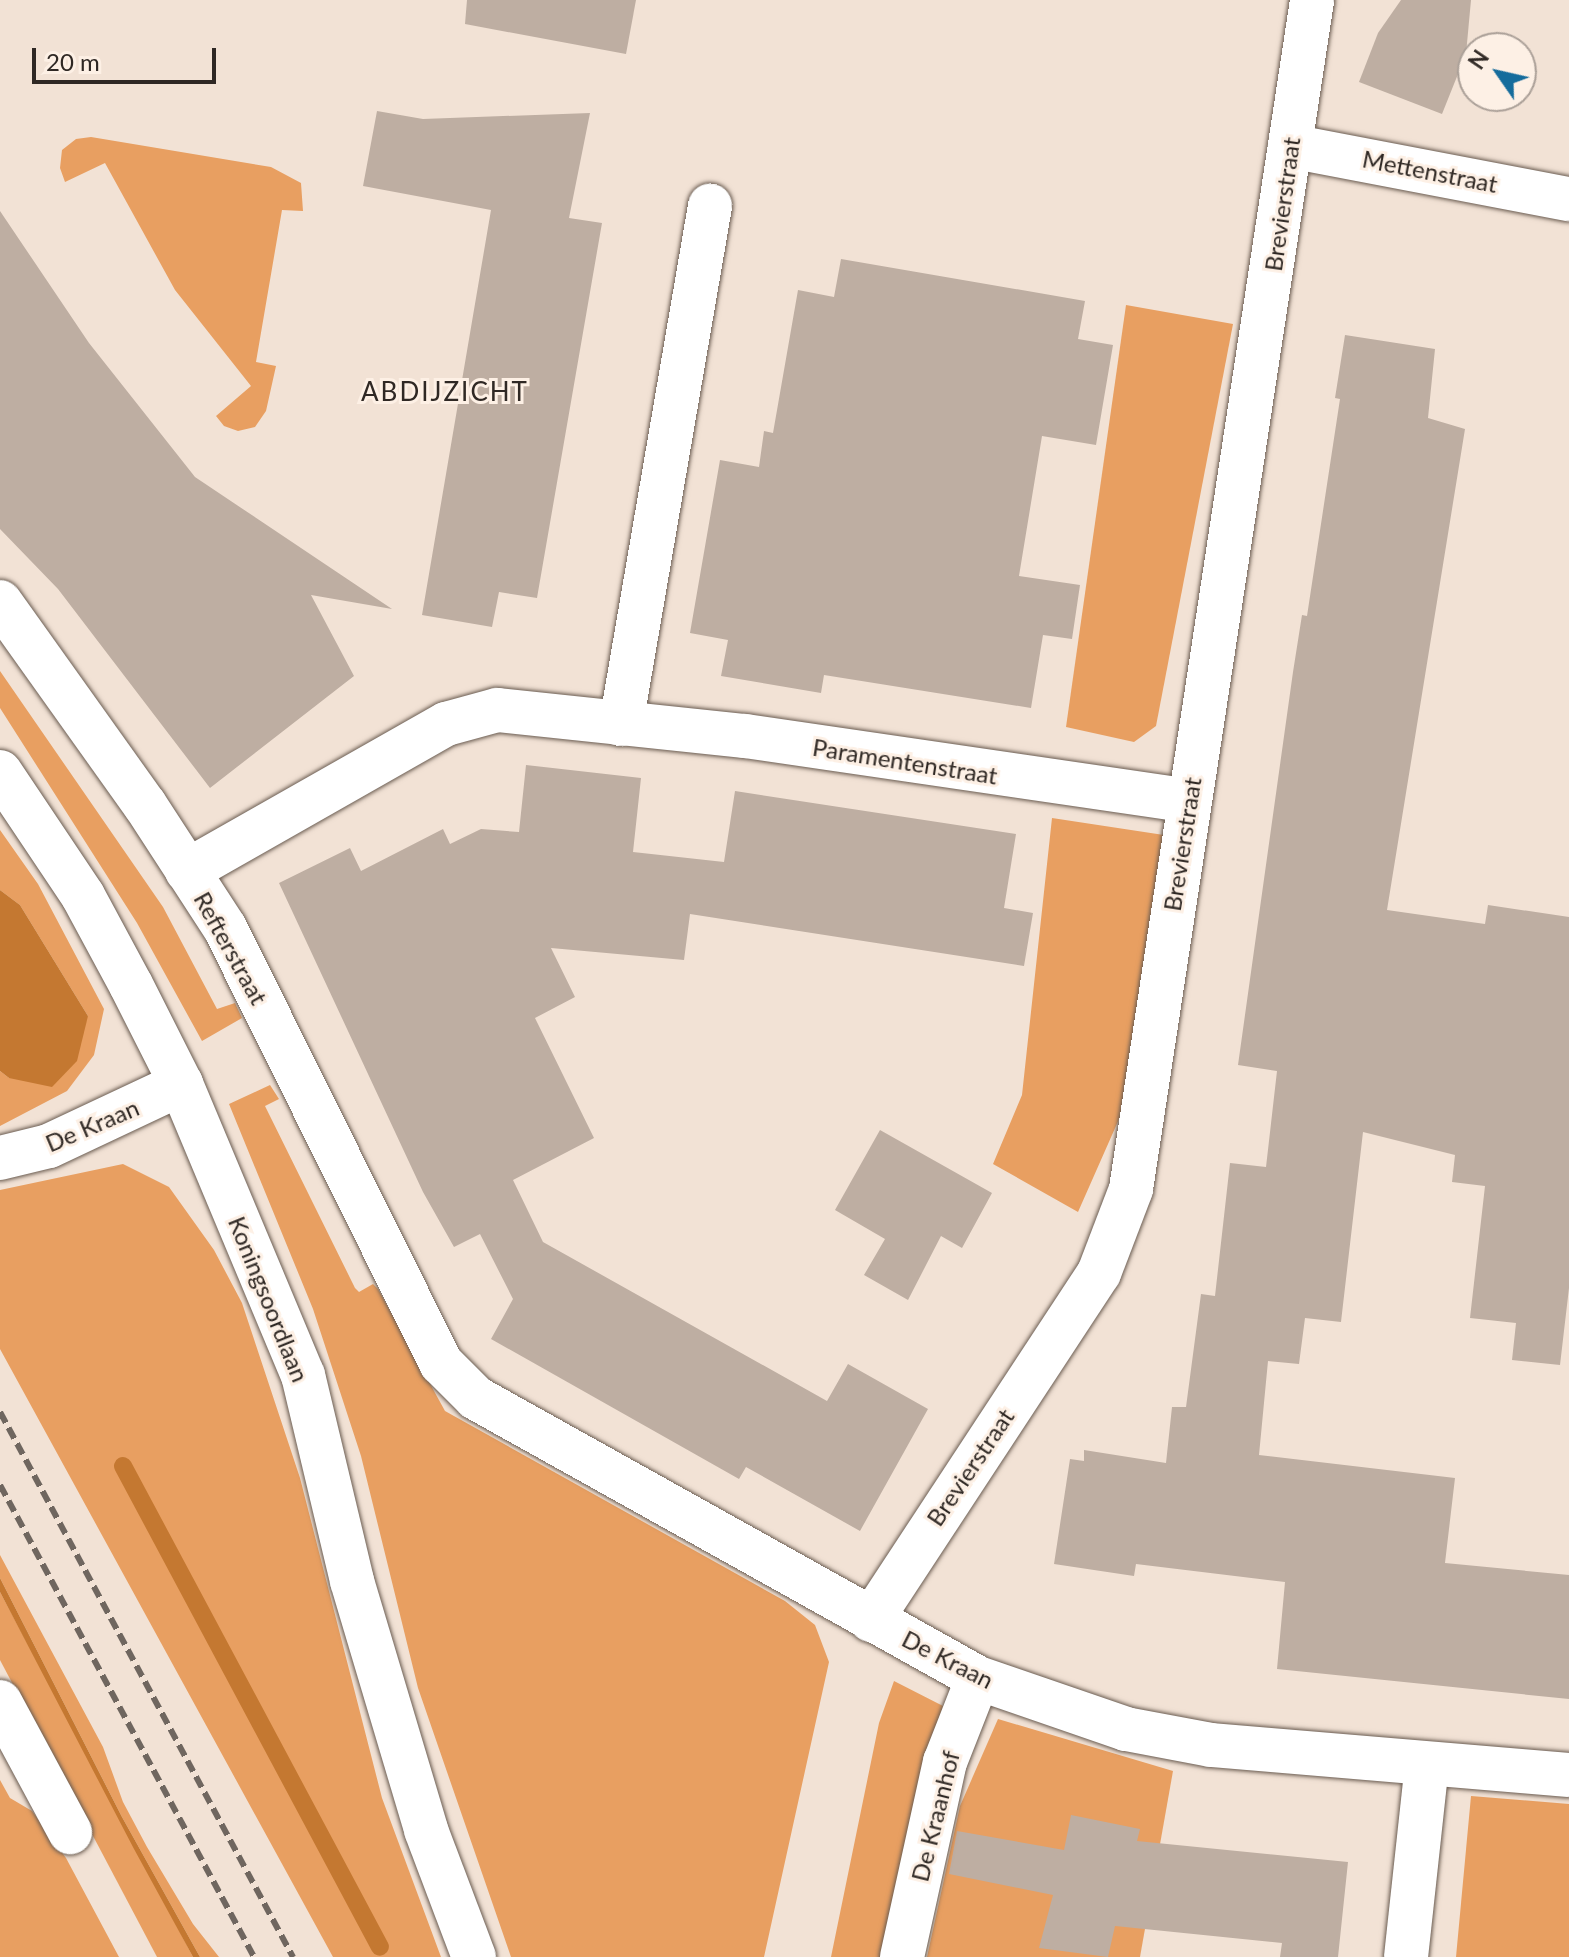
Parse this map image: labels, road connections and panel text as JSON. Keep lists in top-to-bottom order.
{
  "streets": {
    "street": [
      "Mettenstraat",
      "Brevierstraat",
      "Paramentenstraat",
      "Refterstraat",
      "De Kraan",
      "Koningsoordlaan",
      "De Kraanhof"
    ]
  },
  "crossings": [
    ["Mettenstraat", "Brevierstraat"],
    ["Brevierstraat", "Paramentenstraat"],
    ["Brevierstraat", "De Kraan"],
    ["Paramentenstraat", "Refterstraat"],
    ["Refterstraat", "De Kraan"],
    ["De Kraan", "Koningsoordlaan"],
    ["De Kraan", "De Kraanhof"]
  ],
  "districts": ["ABDIJZICHT"],
  "scale_bar": "20 m",
  "north": "top left"
}
